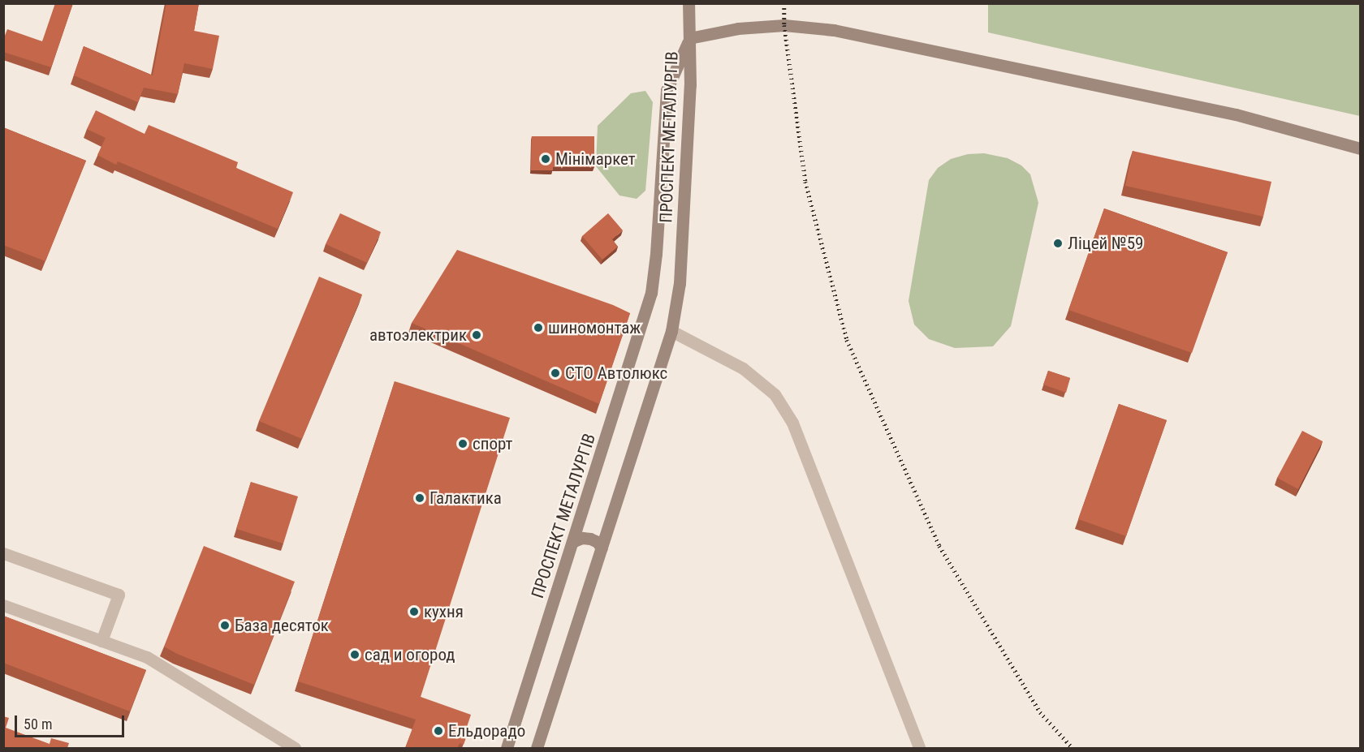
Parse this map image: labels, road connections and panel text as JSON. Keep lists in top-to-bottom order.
{
  "streets": {
    "street": ["ПРОСПЕКТ МЕТАЛУРГІВ"]
  },
  "places": [
    "Мінімаркет",
    "Ліцей №59",
    "шиномонтаж",
    "автоэлектрик",
    "СТО Автолюкс",
    "спорт",
    "Галактика",
    "кухня",
    "База десяток",
    "сад и огород",
    "Ельдорадо"
  ],
  "scale_bar": "50 m"
}
